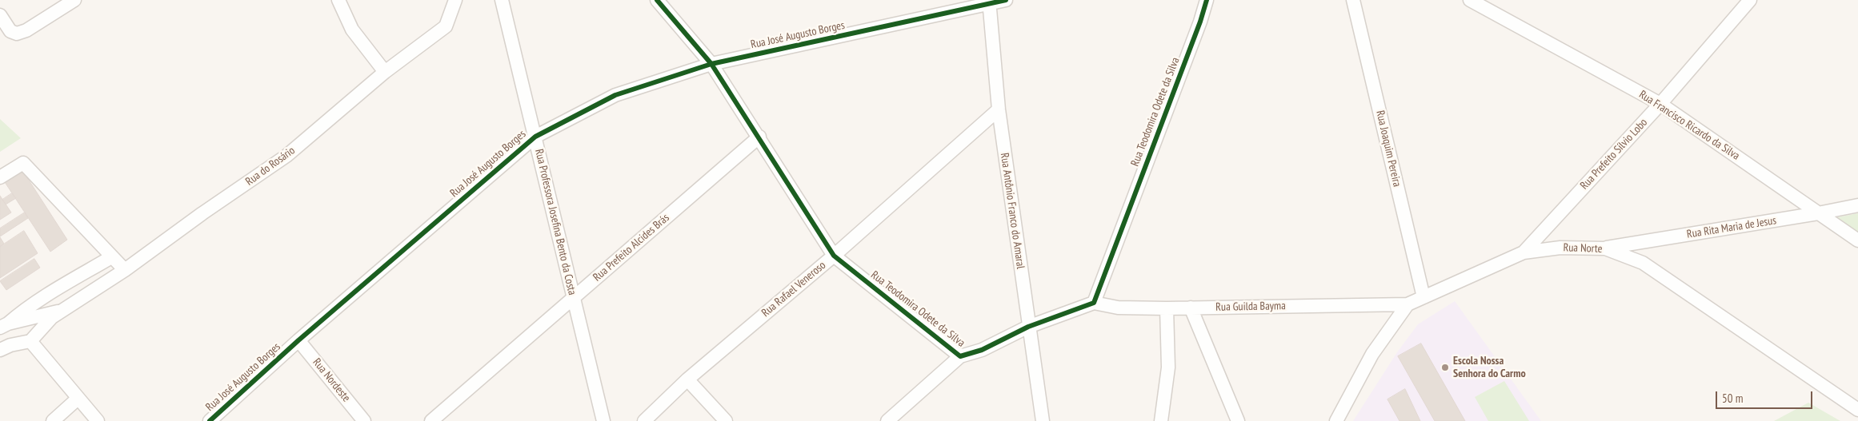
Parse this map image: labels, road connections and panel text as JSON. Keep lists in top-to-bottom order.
{
  "streets": {
    "street": [
      "Rua José Augusto Borges",
      "Rua Teodomira Odete da Silva",
      "Rua Francisco Ricardo da Silva",
      "Rua Joaquim Pereira",
      "Rua Prefeito Sílvio Lobo",
      "Rua do Rosário",
      "Rua Antônio Franco do Amaral",
      "Rua Professora Josefina Bento da Costa",
      "Rua Rita Maria de Jesus",
      "Rua Prefeito Alcides Brás",
      "Rua Norte",
      "Rua Rafael Veneroso",
      "Rua Guilda Bayma",
      "Rua Nordeste"
    ]
  },
  "crossings": [
    ["Rua José Augusto Borges", "Rua Teodomira Odete da Silva"],
    ["Rua José Augusto Borges", "Rua Antônio Franco do Amaral"],
    ["Rua José Augusto Borges", "Rua Professora Josefina Bento da Costa"],
    ["Rua José Augusto Borges", "Rua Nordeste"],
    ["Rua Teodomira Odete da Silva", "Rua Antônio Franco do Amaral"],
    ["Rua Teodomira Odete da Silva", "Rua Prefeito Alcides Brás"],
    ["Rua Teodomira Odete da Silva", "Rua Rafael Veneroso"],
    ["Rua Teodomira Odete da Silva", "Rua Guilda Bayma"],
    ["Rua Francisco Ricardo da Silva", "Rua Prefeito Sílvio Lobo"],
    ["Rua Francisco Ricardo da Silva", "Rua Rita Maria de Jesus"],
    ["Rua Joaquim Pereira", "Rua Norte"],
    ["Rua Prefeito Sílvio Lobo", "Rua Norte"],
    ["Rua Antônio Franco do Amaral", "Rua Rafael Veneroso"],
    ["Rua Professora Josefina Bento da Costa", "Rua Prefeito Alcides Brás"],
    ["Rua Rita Maria de Jesus", "Rua Norte"],
    ["Rua Norte", "Rua Guilda Bayma"]
  ],
  "places": ["Escola Nossa Senhora do Carmo"],
  "scale_bar": "50 m"
}
